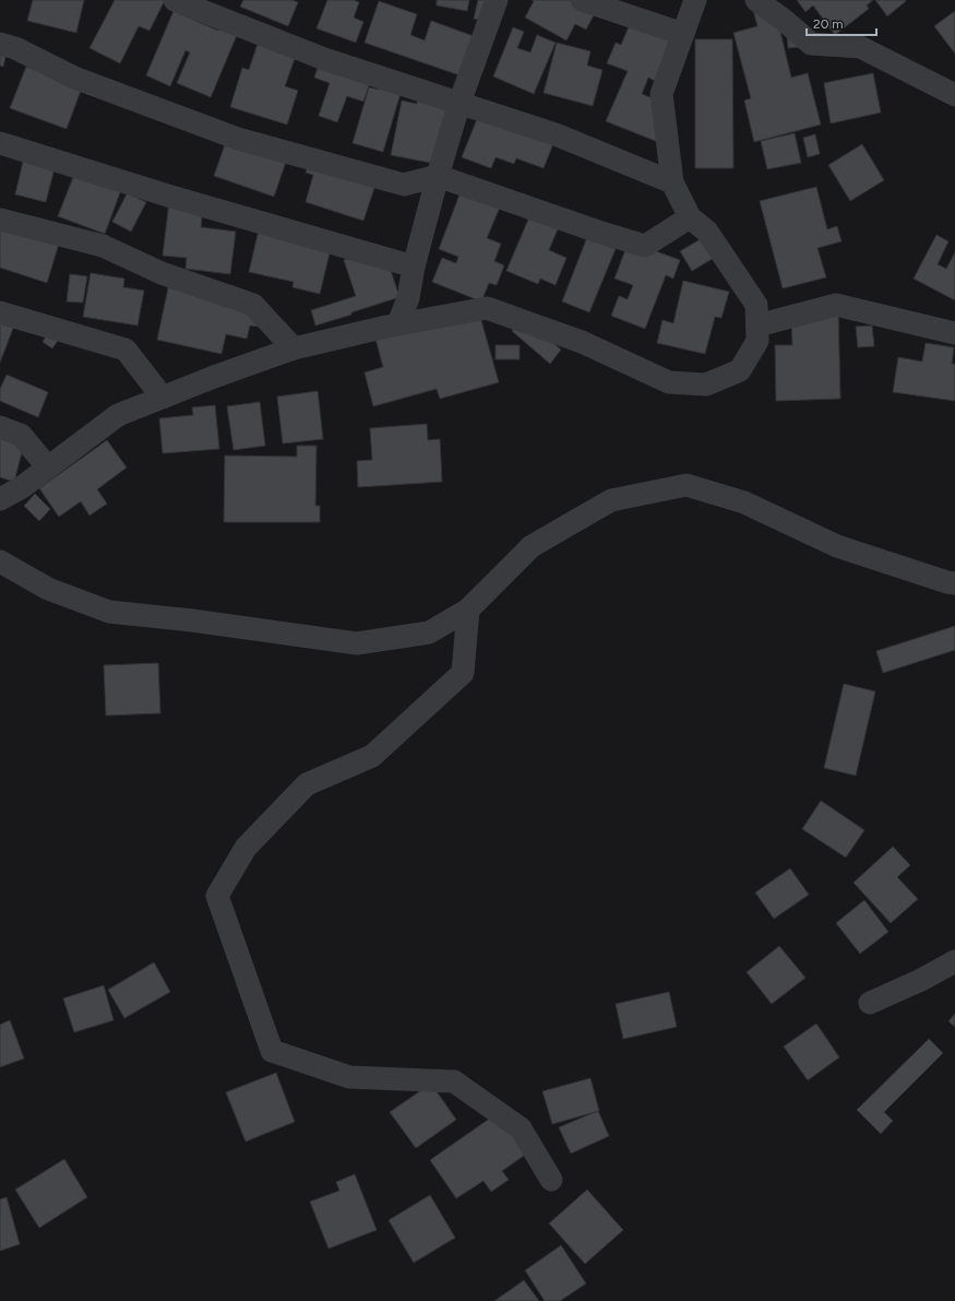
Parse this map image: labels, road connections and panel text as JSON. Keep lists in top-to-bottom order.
{
  "scale_bar": "20 m"
}
